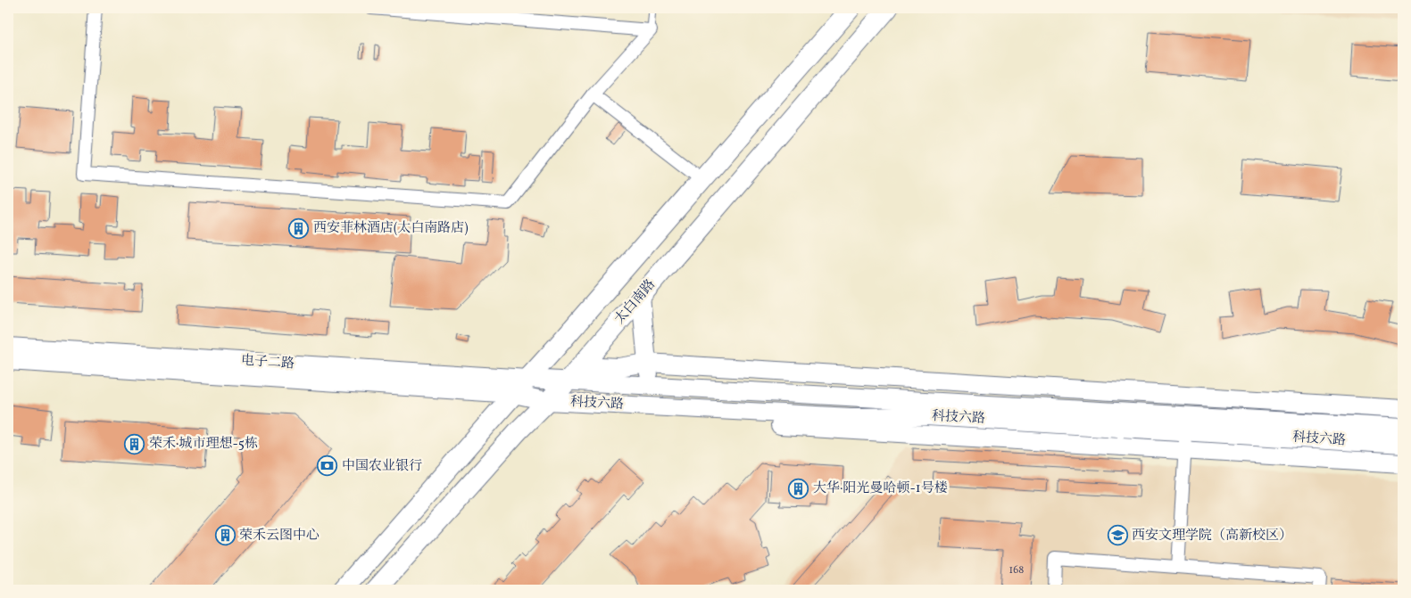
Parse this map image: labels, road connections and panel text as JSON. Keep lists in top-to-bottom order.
{
  "streets": {
    "main road": ["太白南路", "电子二路", "科技六路"]
  },
  "crossings": [
    ["太白南路", "科技六路"],
    ["电子二路", "科技六路"]
  ],
  "places": {
    "building": [
      "西安菲林酒店(太白南路店)",
      "荣禾·城市理想-5栋",
      "大华·阳光曼哈顿-1号楼",
      "荣禾云图中心"
    ],
    "bank": ["中国农业银行"],
    "school or university": ["西安文理学院（高新校区）"]
  },
  "house_numbers": ["168"]
}
